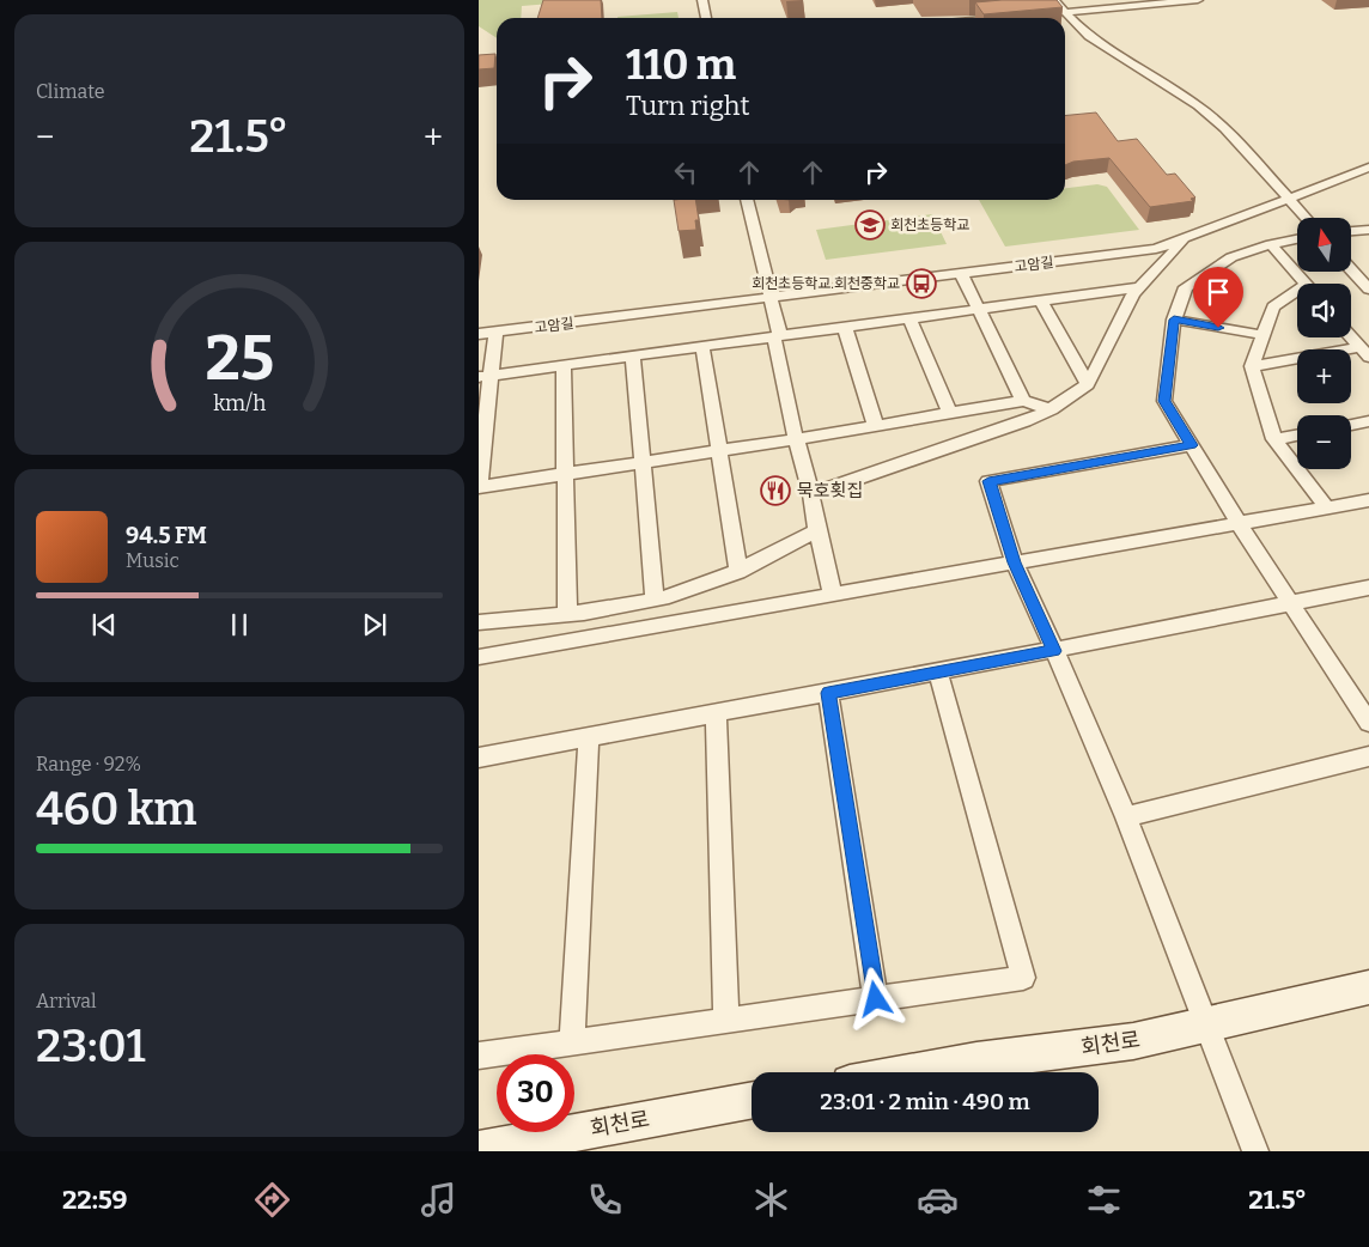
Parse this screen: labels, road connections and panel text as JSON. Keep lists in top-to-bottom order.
{
  "streets": {
    "main road": ["회천로"],
    "street": ["고암길"]
  },
  "places": {
    "school or university": ["회천초등학교"],
    "bus stop": ["회천초등학교.회천중학교"],
    "restaurant": ["묵호횟집"]
  },
  "north": "top",
  "page": {
    "tile": [
      "Climate",
      ["Range · 92%", "460 km"],
      ["Arrival", "23:01"]
    ],
    "turn": ["110 m", "Turn right"],
    "heat": ["−", "21.5°", "+"],
    "map_buttons": ["+", "−"],
    "song": ["94.5 FM", "Music"],
    "limit": "30",
    "trip": "23:01 · 2 min · 490 m",
    "tabs": ["22:59", "21.5°"],
    "gauge": ["25", "km/h"]
  }
}
